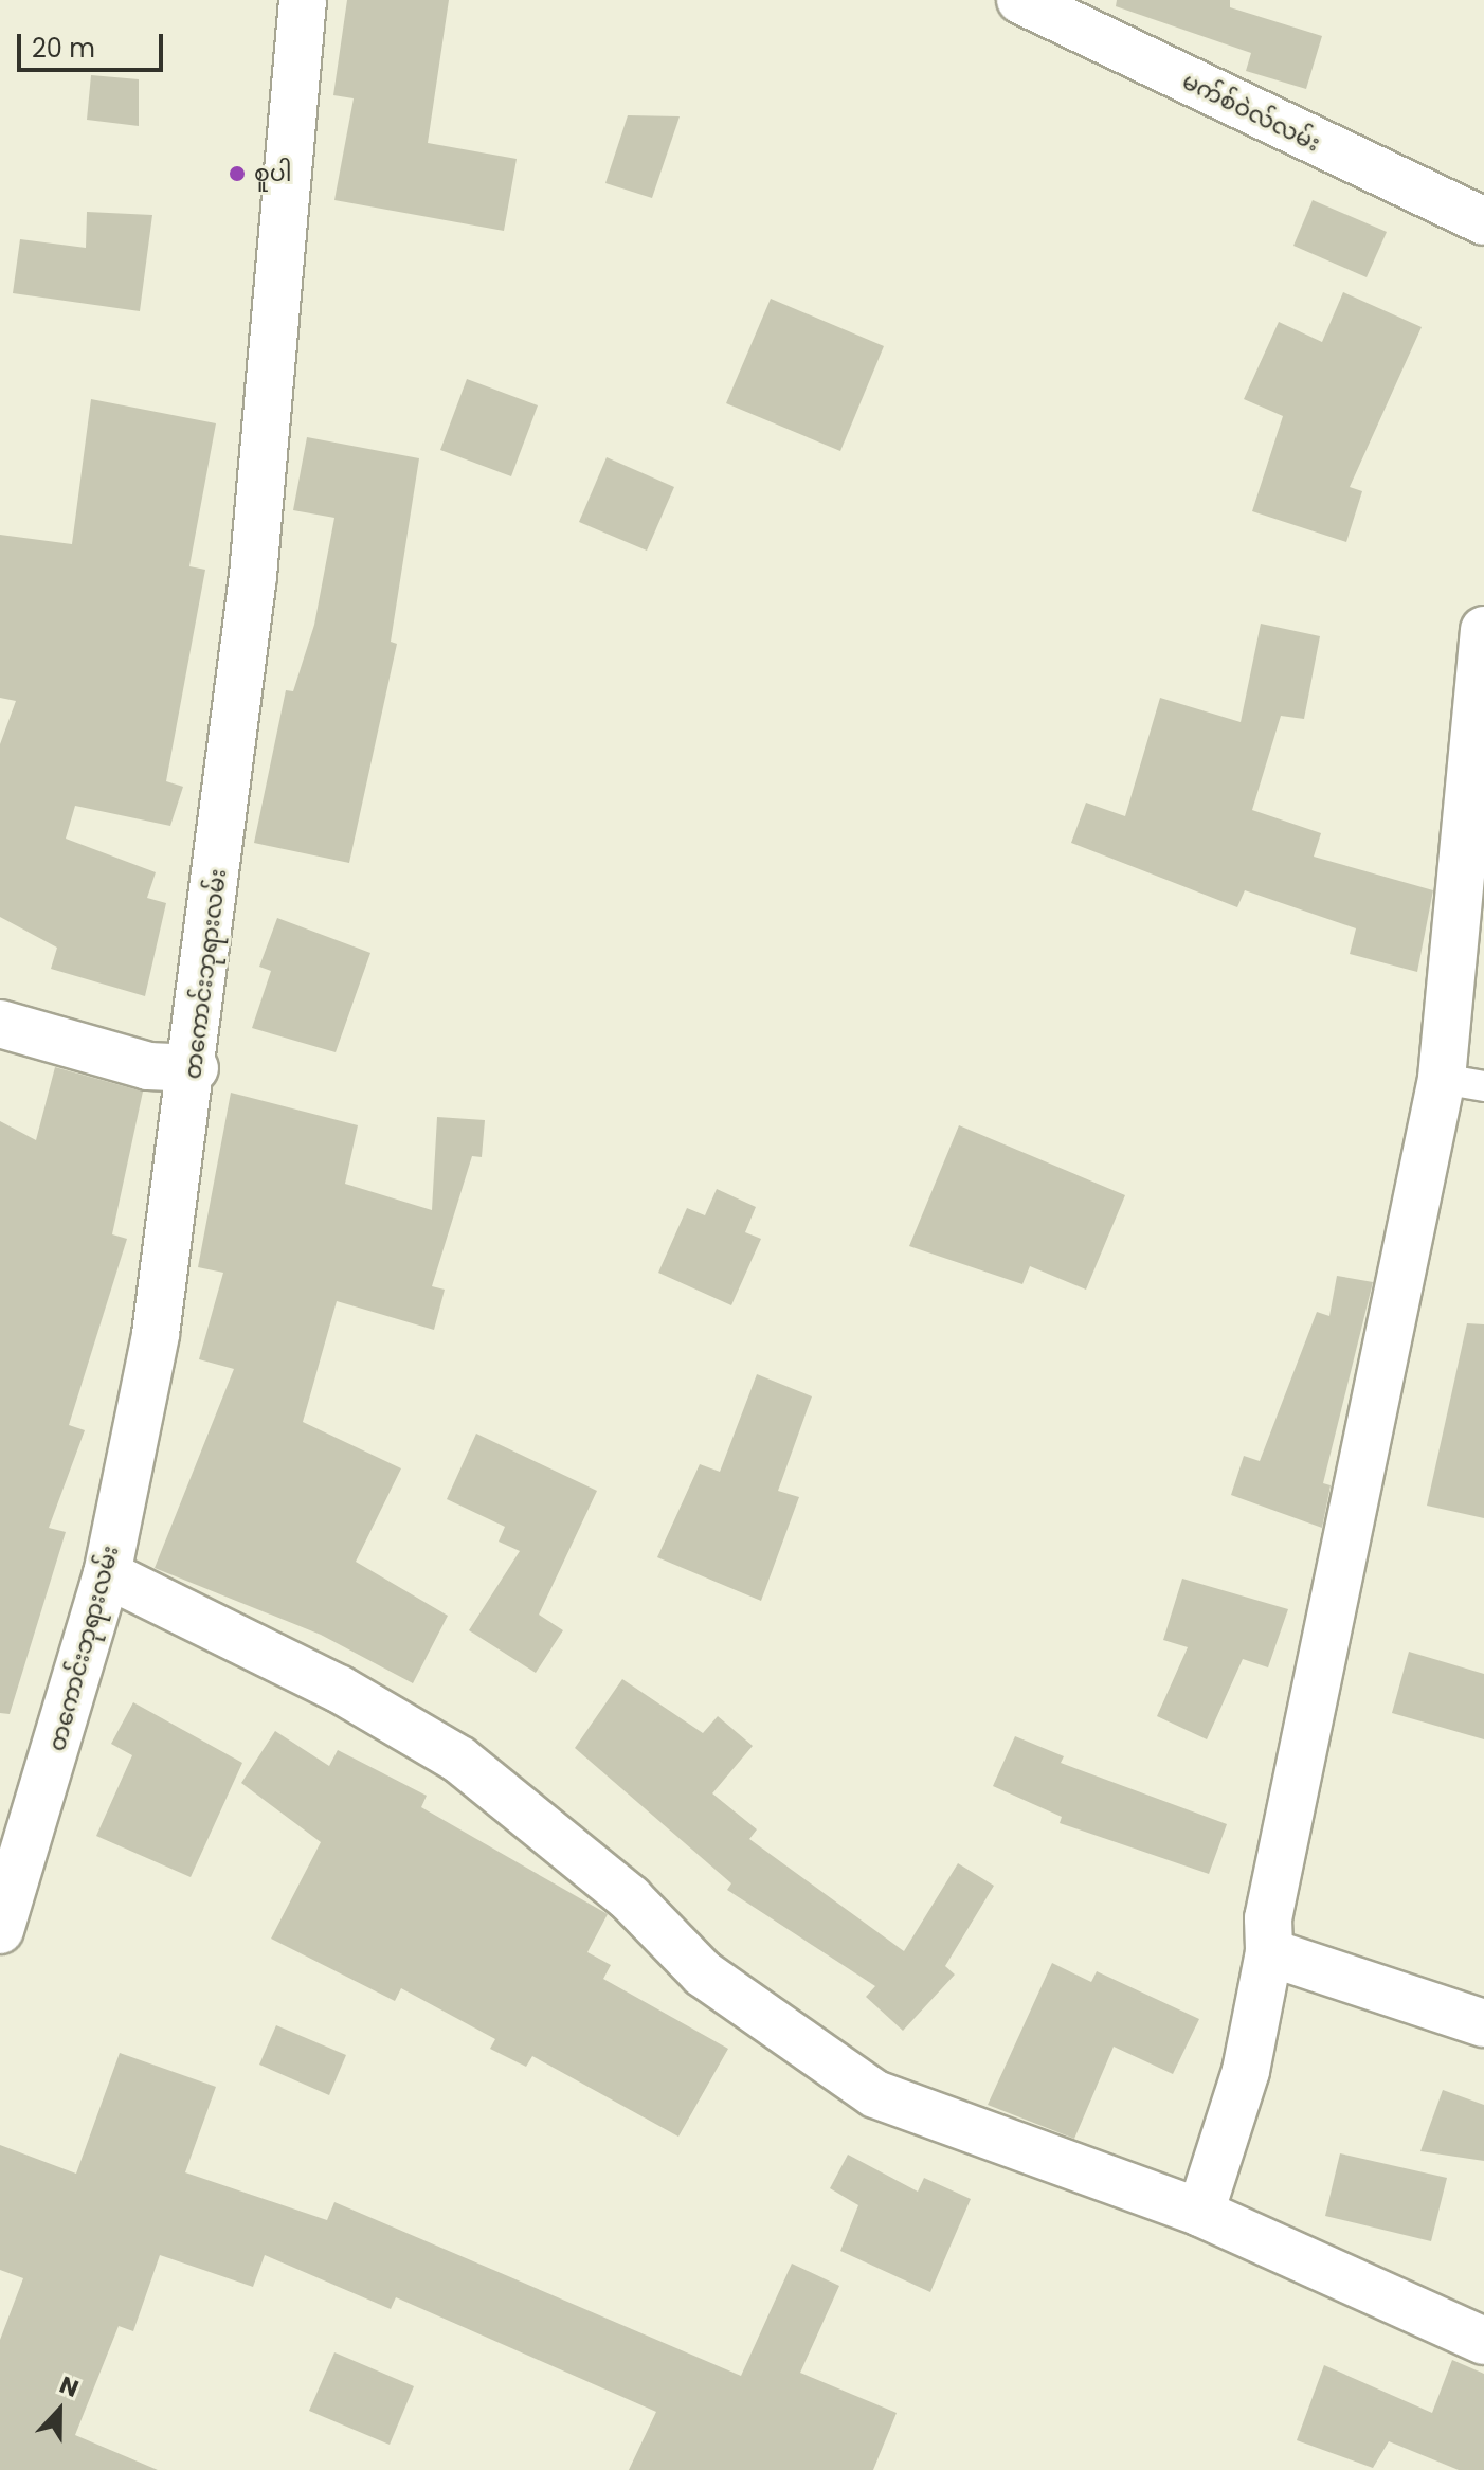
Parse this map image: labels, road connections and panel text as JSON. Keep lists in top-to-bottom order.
{
  "streets": {
    "street": ["မက်စ်ဝဲလ်လမ်း", "တကောင်းဘုရားလမ်း"]
  },
  "places": ["စူပါ"],
  "scale_bar": "20 m",
  "north": "top"
}
